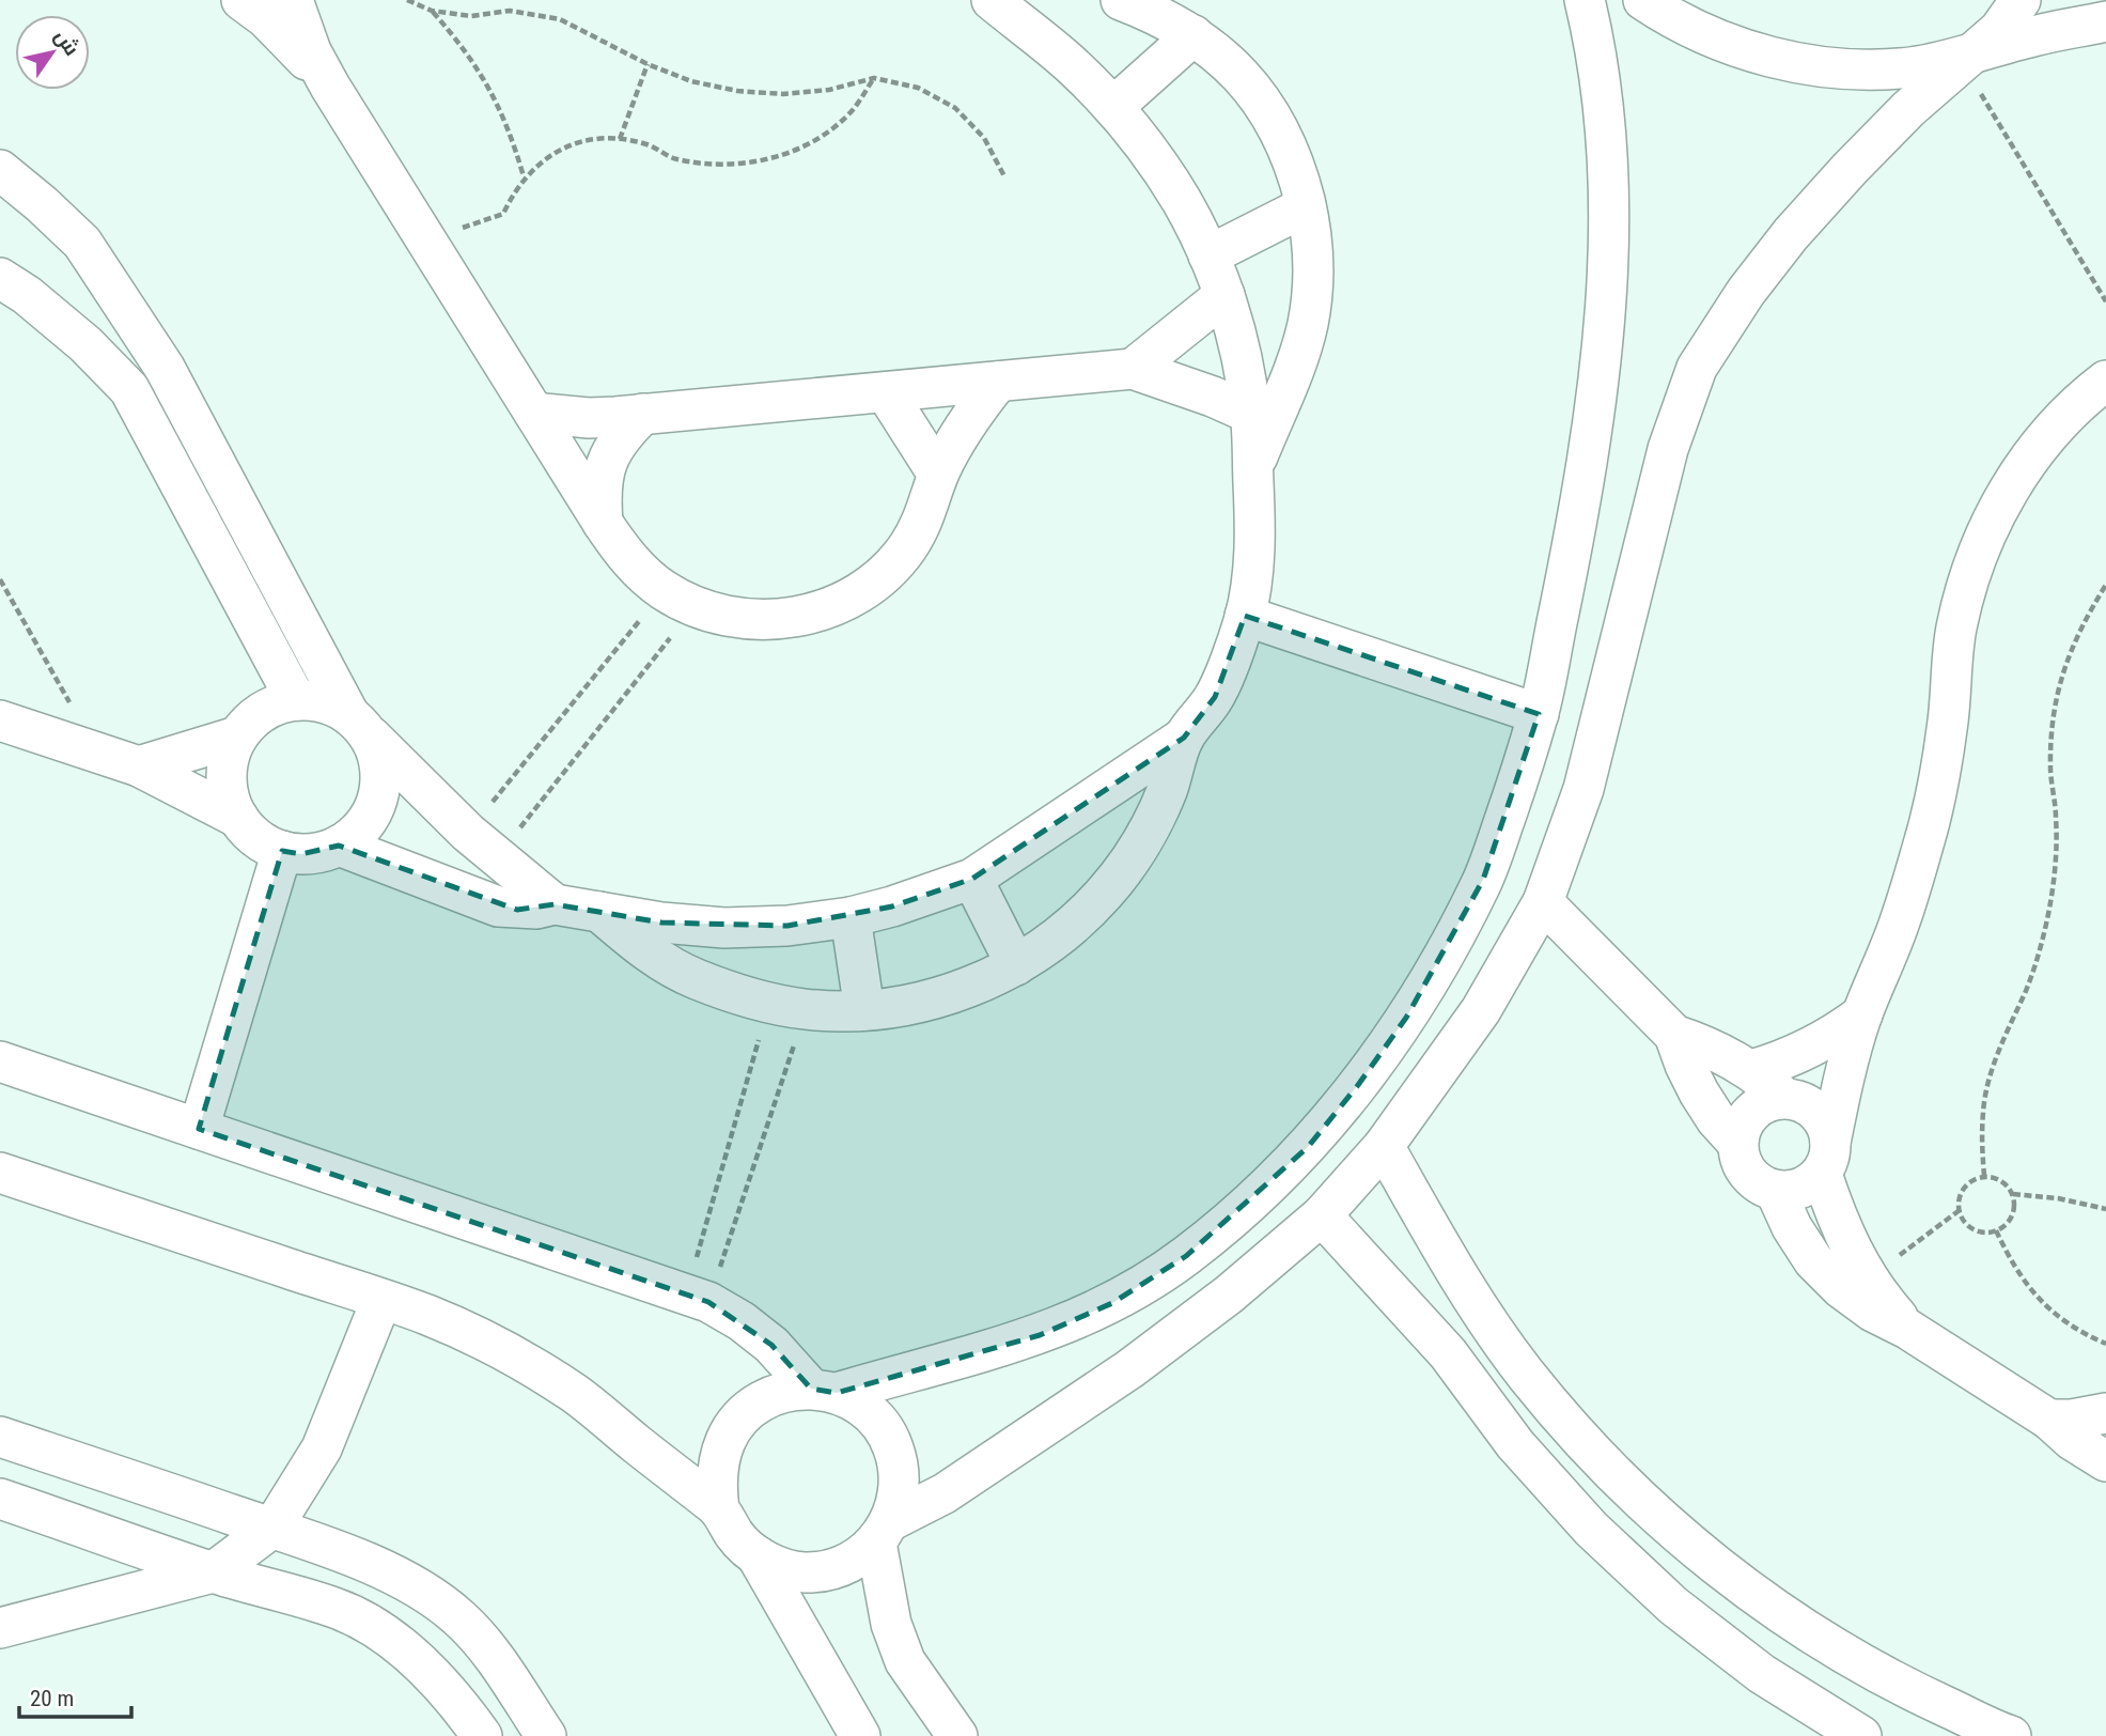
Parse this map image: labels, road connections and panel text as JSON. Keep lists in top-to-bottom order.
{
  "scale_bar": "20 m",
  "north": "top right"
}
